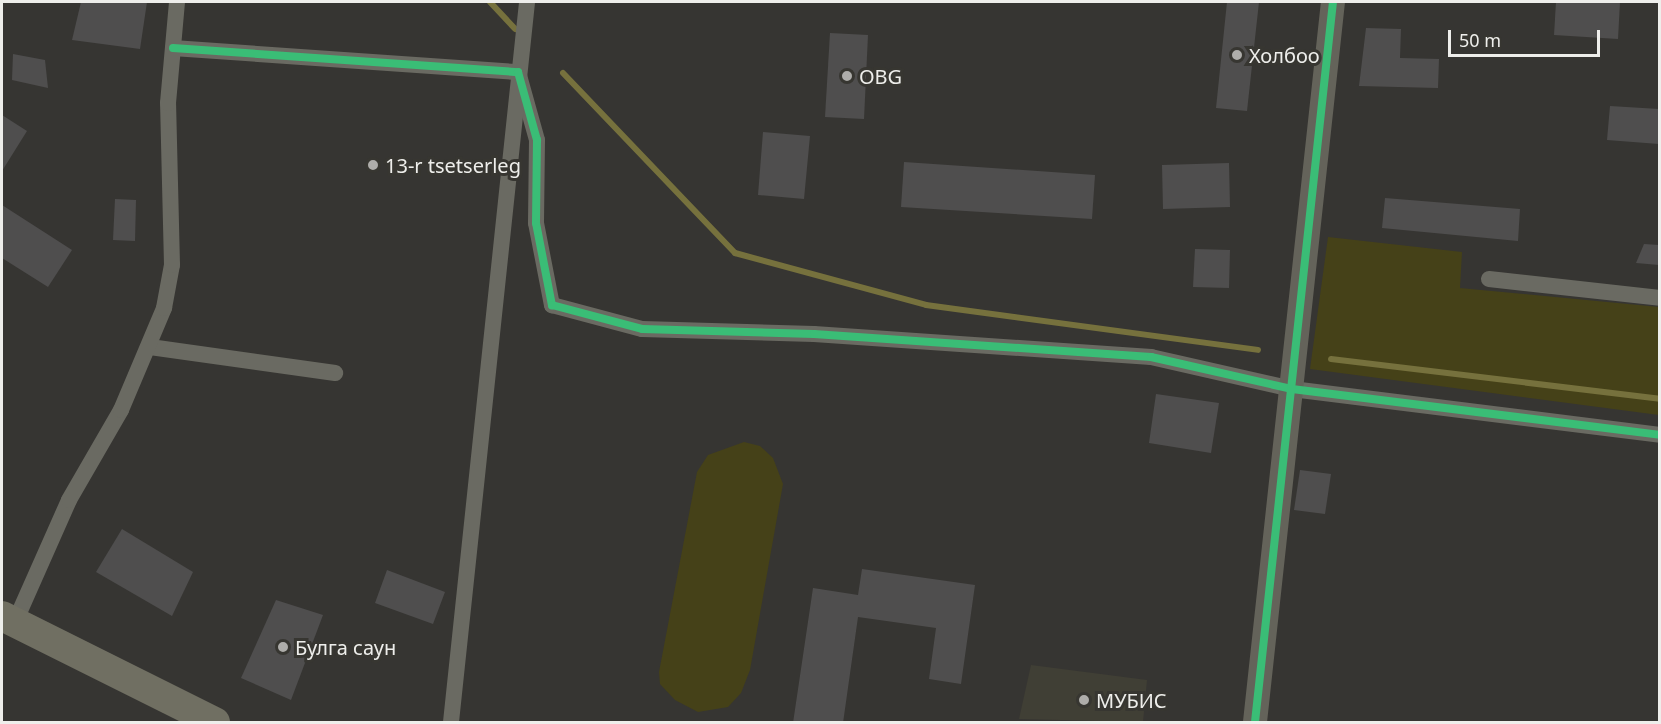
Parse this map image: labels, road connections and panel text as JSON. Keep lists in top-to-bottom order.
{
  "places": [
    "Холбоо",
    "OBG",
    "13-r tsetserleg",
    "Булга саун",
    "МУБИС"
  ],
  "scale_bar": "50 m"
}
